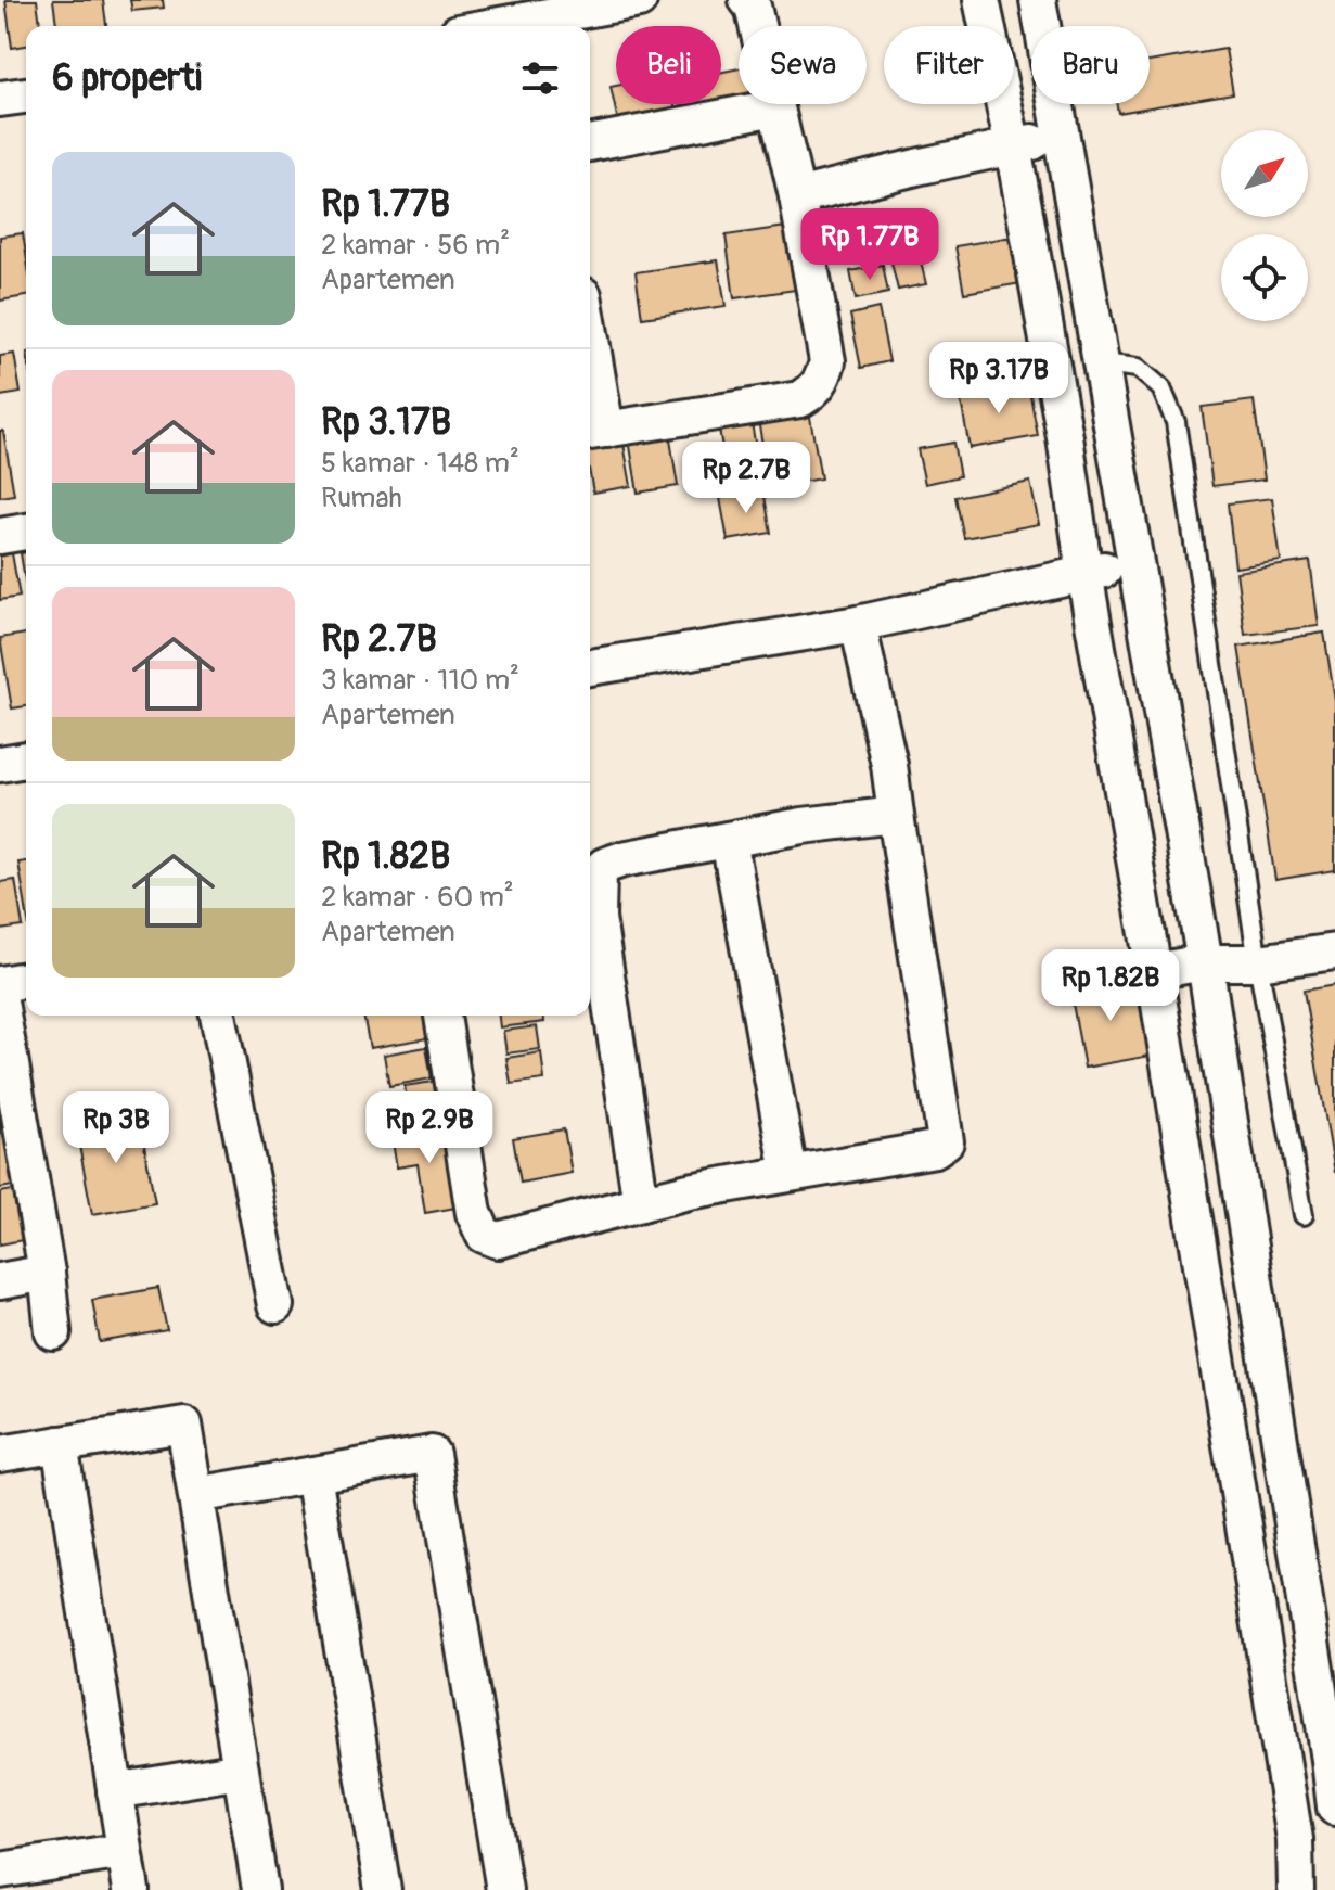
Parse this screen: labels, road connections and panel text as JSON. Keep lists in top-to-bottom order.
{
  "north": "top right",
  "page": {
    "chip": [
      "Beli",
      "Sewa",
      "Filter",
      "Baru"
    ],
    "heading": "6 properti",
    "list": [
      {
        "name": "Rp 1.77B",
        "note": "2 kamar · 56 m² · Apartemen"
      },
      {
        "name": "Rp 3.17B",
        "note": "5 kamar · 148 m² · Rumah"
      },
      {
        "name": "Rp 2.7B",
        "note": "3 kamar · 110 m² · Apartemen"
      },
      {
        "name": "Rp 1.82B",
        "note": "2 kamar · 60 m² · Apartemen"
      }
    ],
    "price": [
      "Rp 1.77B",
      "Rp 3.17B",
      "Rp 2.7B",
      "Rp 1.82B",
      "Rp 3B",
      "Rp 2.9B"
    ]
  }
}
